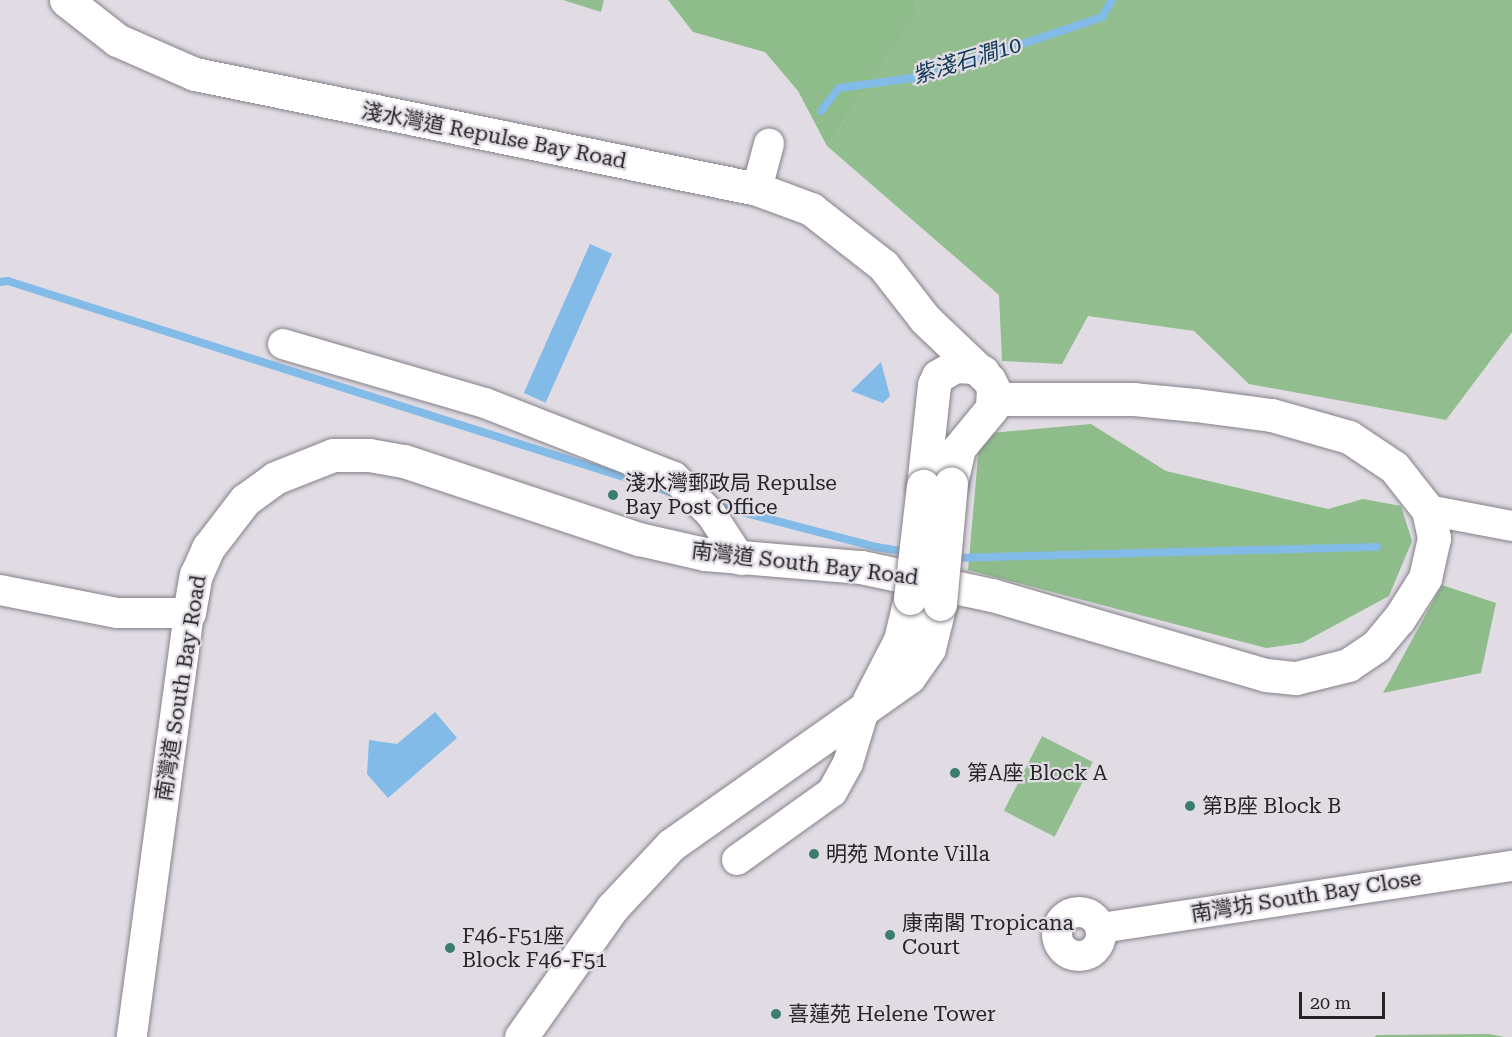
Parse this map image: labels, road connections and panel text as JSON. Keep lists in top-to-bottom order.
{
  "streets": {
    "main road": ["淺水灣道 Repulse Bay Road", "南灣道 South Bay Road"],
    "street": ["南灣坊 South Bay Close"]
  },
  "crossings": [
    ["淺水灣道 Repulse Bay Road", "南灣道 South Bay Road"]
  ],
  "water": ["紫淺石澗10"],
  "places": [
    "淺水灣郵政局 Repulse Bay Post Office",
    "第A座 Block A",
    "第B座 Block B",
    "明苑 Monte Villa",
    "康南閣 Tropicana Court",
    "F46-F51座 Block F46-F51",
    "喜蓮苑 Helene Tower"
  ],
  "scale_bar": "20 m"
}
